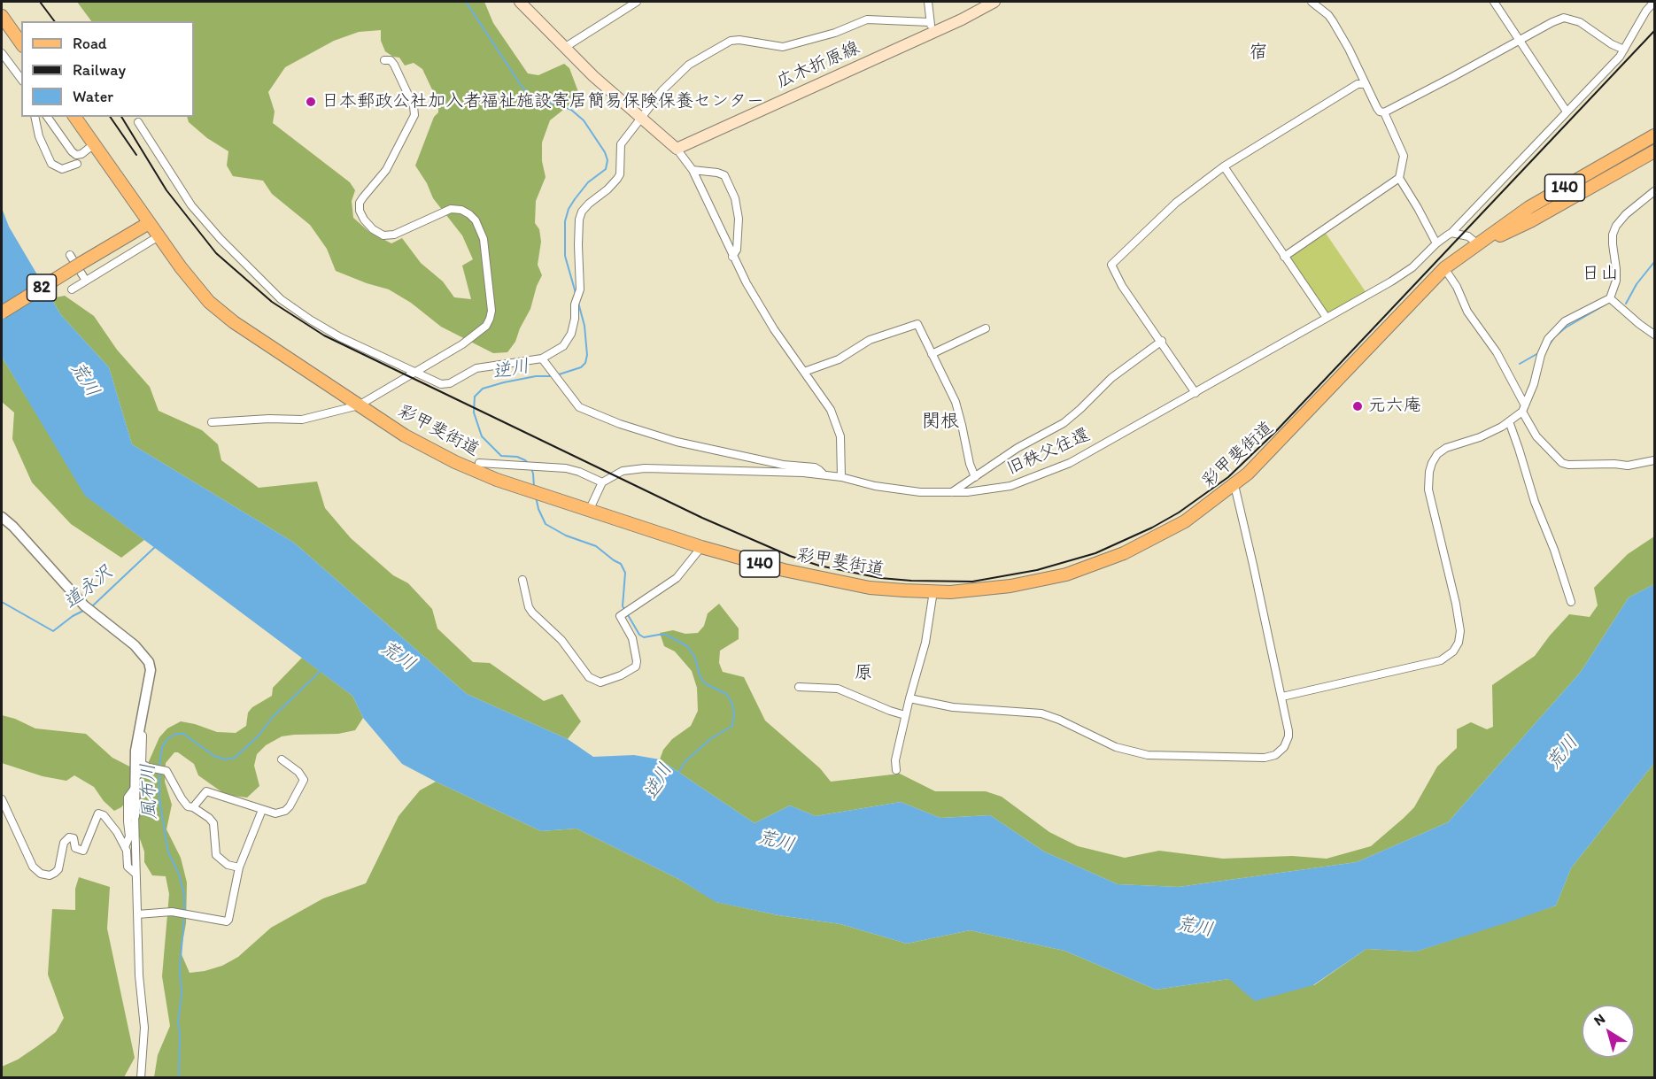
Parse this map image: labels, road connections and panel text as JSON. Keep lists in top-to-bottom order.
{
  "streets": {
    "main road": [
      "広木折原線",
      "140",
      "82",
      "彩甲斐街道"
    ],
    "street": ["旧秩父往還"]
  },
  "crossings": [
    ["82", "彩甲斐街道"]
  ],
  "districts": [
    "宿",
    "日山",
    "関根",
    "原"
  ],
  "water": [
    "逆川",
    "荒川",
    "道永沢",
    "風布川"
  ],
  "places": ["日本郵政公社加入者福祉施設寄居簡易保険保養センター", "元六庵"],
  "legend": ["Road", "Railway", "Water"],
  "north": "top left"
}
